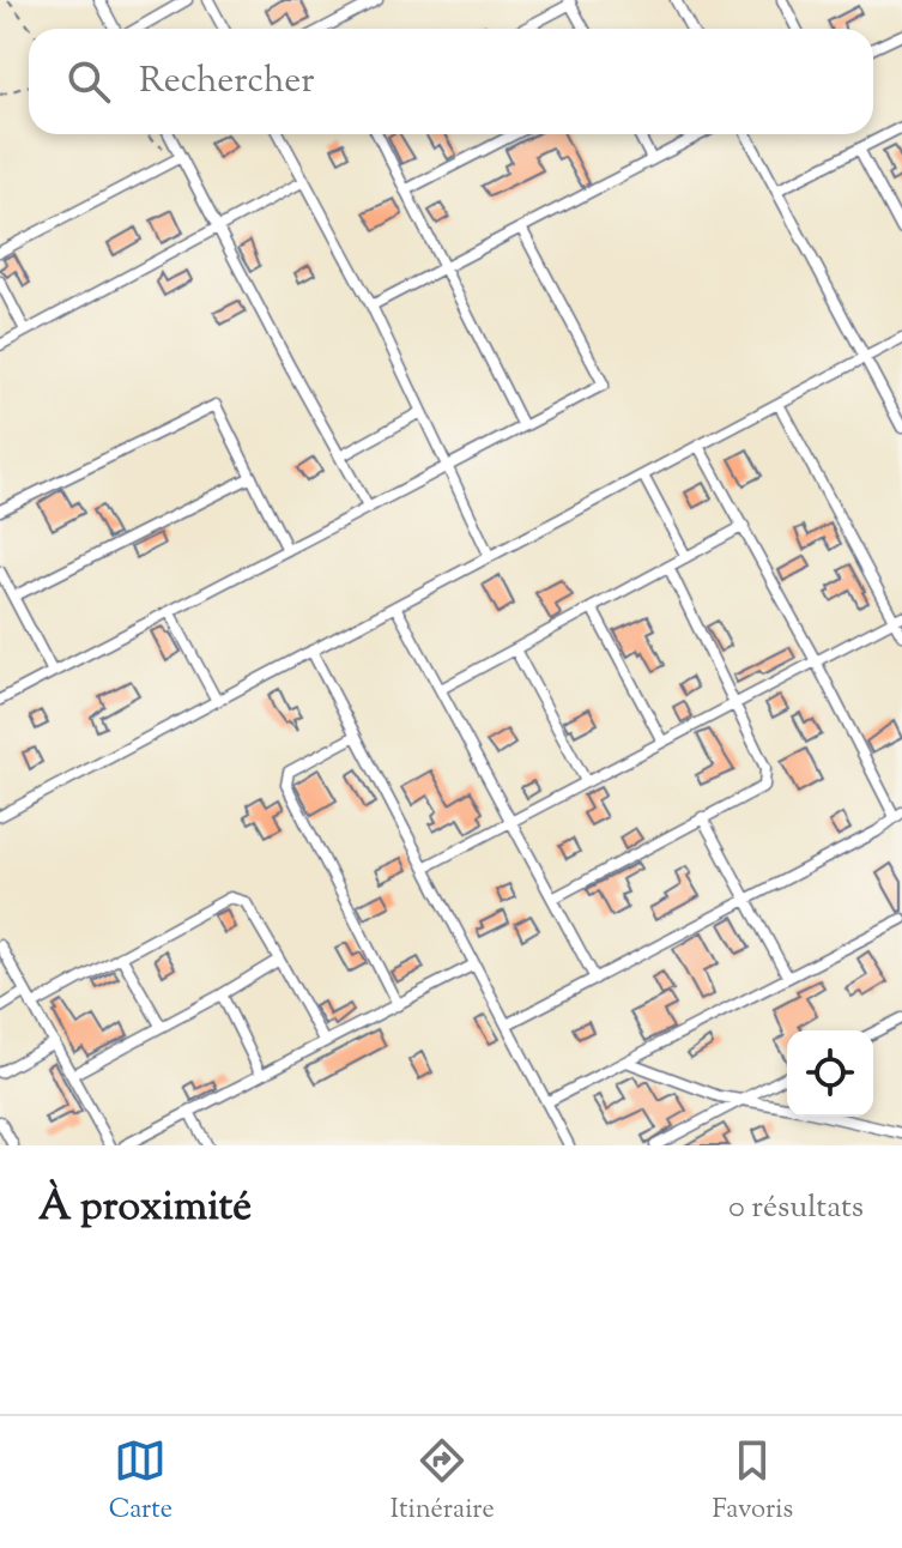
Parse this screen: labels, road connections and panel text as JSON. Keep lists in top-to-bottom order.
{
  "page": {
    "search": "Rechercher",
    "heading": ["À proximité", "0 résultats"],
    "nav": ["Carte", "Itinéraire", "Favoris"]
  }
}
